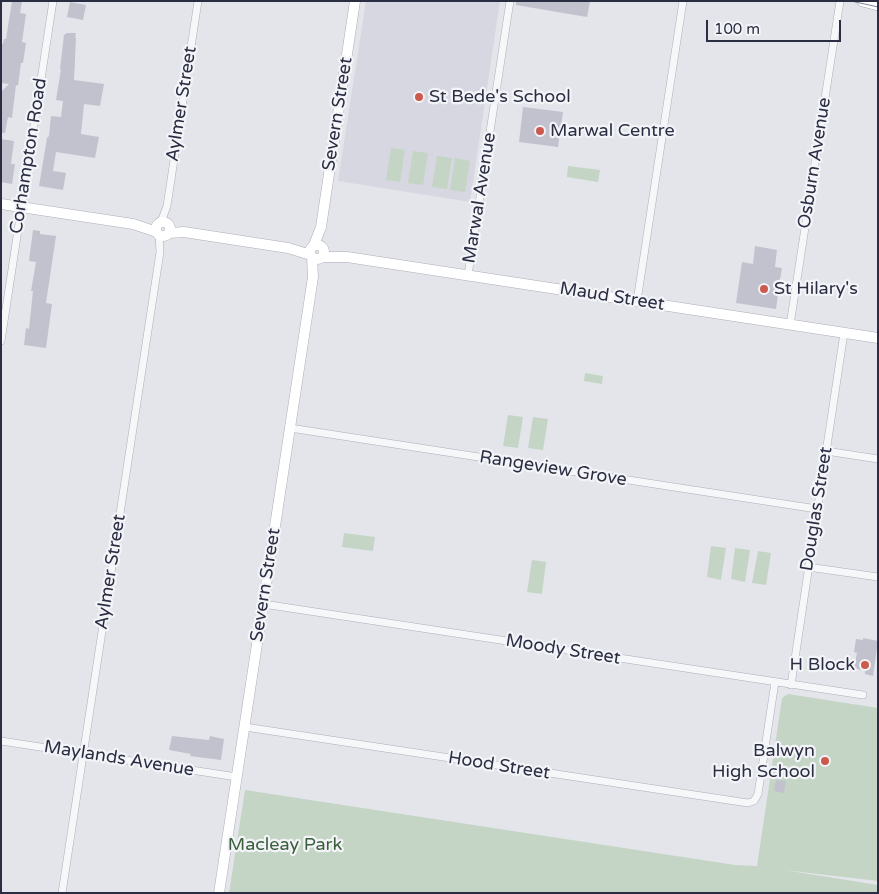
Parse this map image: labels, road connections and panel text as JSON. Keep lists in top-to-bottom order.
{
  "streets": {
    "street": [
      "Aylmer Street",
      "Severn Street",
      "Corhampton Road",
      "Osburn Avenue",
      "Marwal Avenue",
      "Maud Street",
      "Rangeview Grove",
      "Douglas Street",
      "Moody Street",
      "Maylands Avenue",
      "Hood Street"
    ]
  },
  "crossings": [
    ["Aylmer Street", "Maud Street"],
    ["Aylmer Street", "Maylands Avenue"],
    ["Severn Street", "Maud Street"],
    ["Severn Street", "Rangeview Grove"],
    ["Severn Street", "Moody Street"],
    ["Severn Street", "Maylands Avenue"],
    ["Severn Street", "Hood Street"],
    ["Corhampton Road", "Maud Street"],
    ["Osburn Avenue", "Maud Street"],
    ["Marwal Avenue", "Maud Street"],
    ["Maud Street", "Douglas Street"],
    ["Rangeview Grove", "Douglas Street"],
    ["Douglas Street", "Moody Street"],
    ["Moody Street", "Hood Street"]
  ],
  "parks": ["Macleay Park"],
  "places": [
    "St Bede's School",
    "Marwal Centre",
    "St Hilary's",
    "H Block",
    "Balwyn High School"
  ],
  "scale_bar": "100 m"
}
